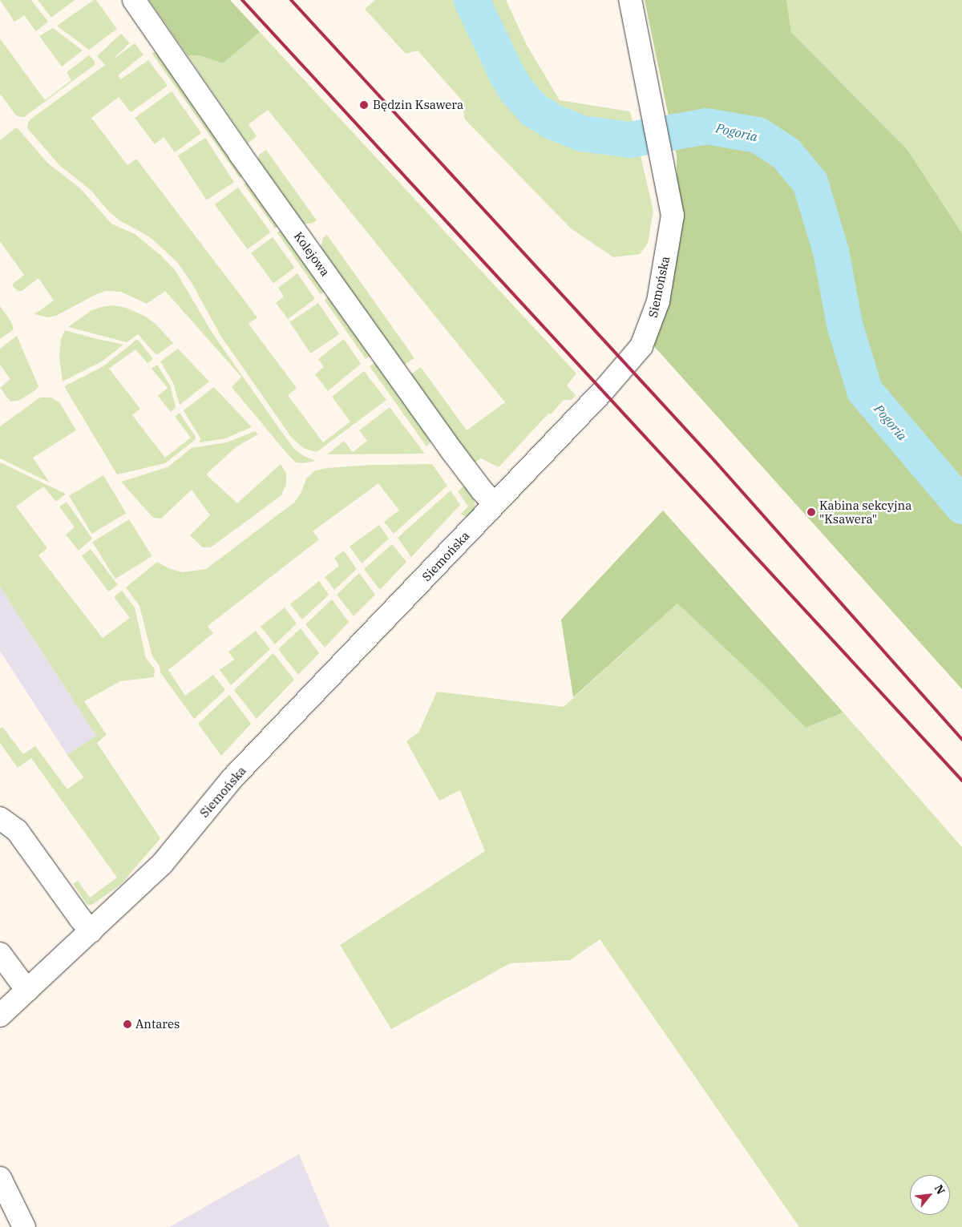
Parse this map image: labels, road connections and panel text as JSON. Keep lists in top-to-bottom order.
{
  "streets": {
    "street": ["Kolejowa", "Siemońska"]
  },
  "crossings": [
    ["Kolejowa", "Siemońska"]
  ],
  "water": ["Pogoria"],
  "places": ["Będzin Ksawera", "Kabina sekcyjna \"Ksawera\"", "Antares"],
  "north": "top right"
}
